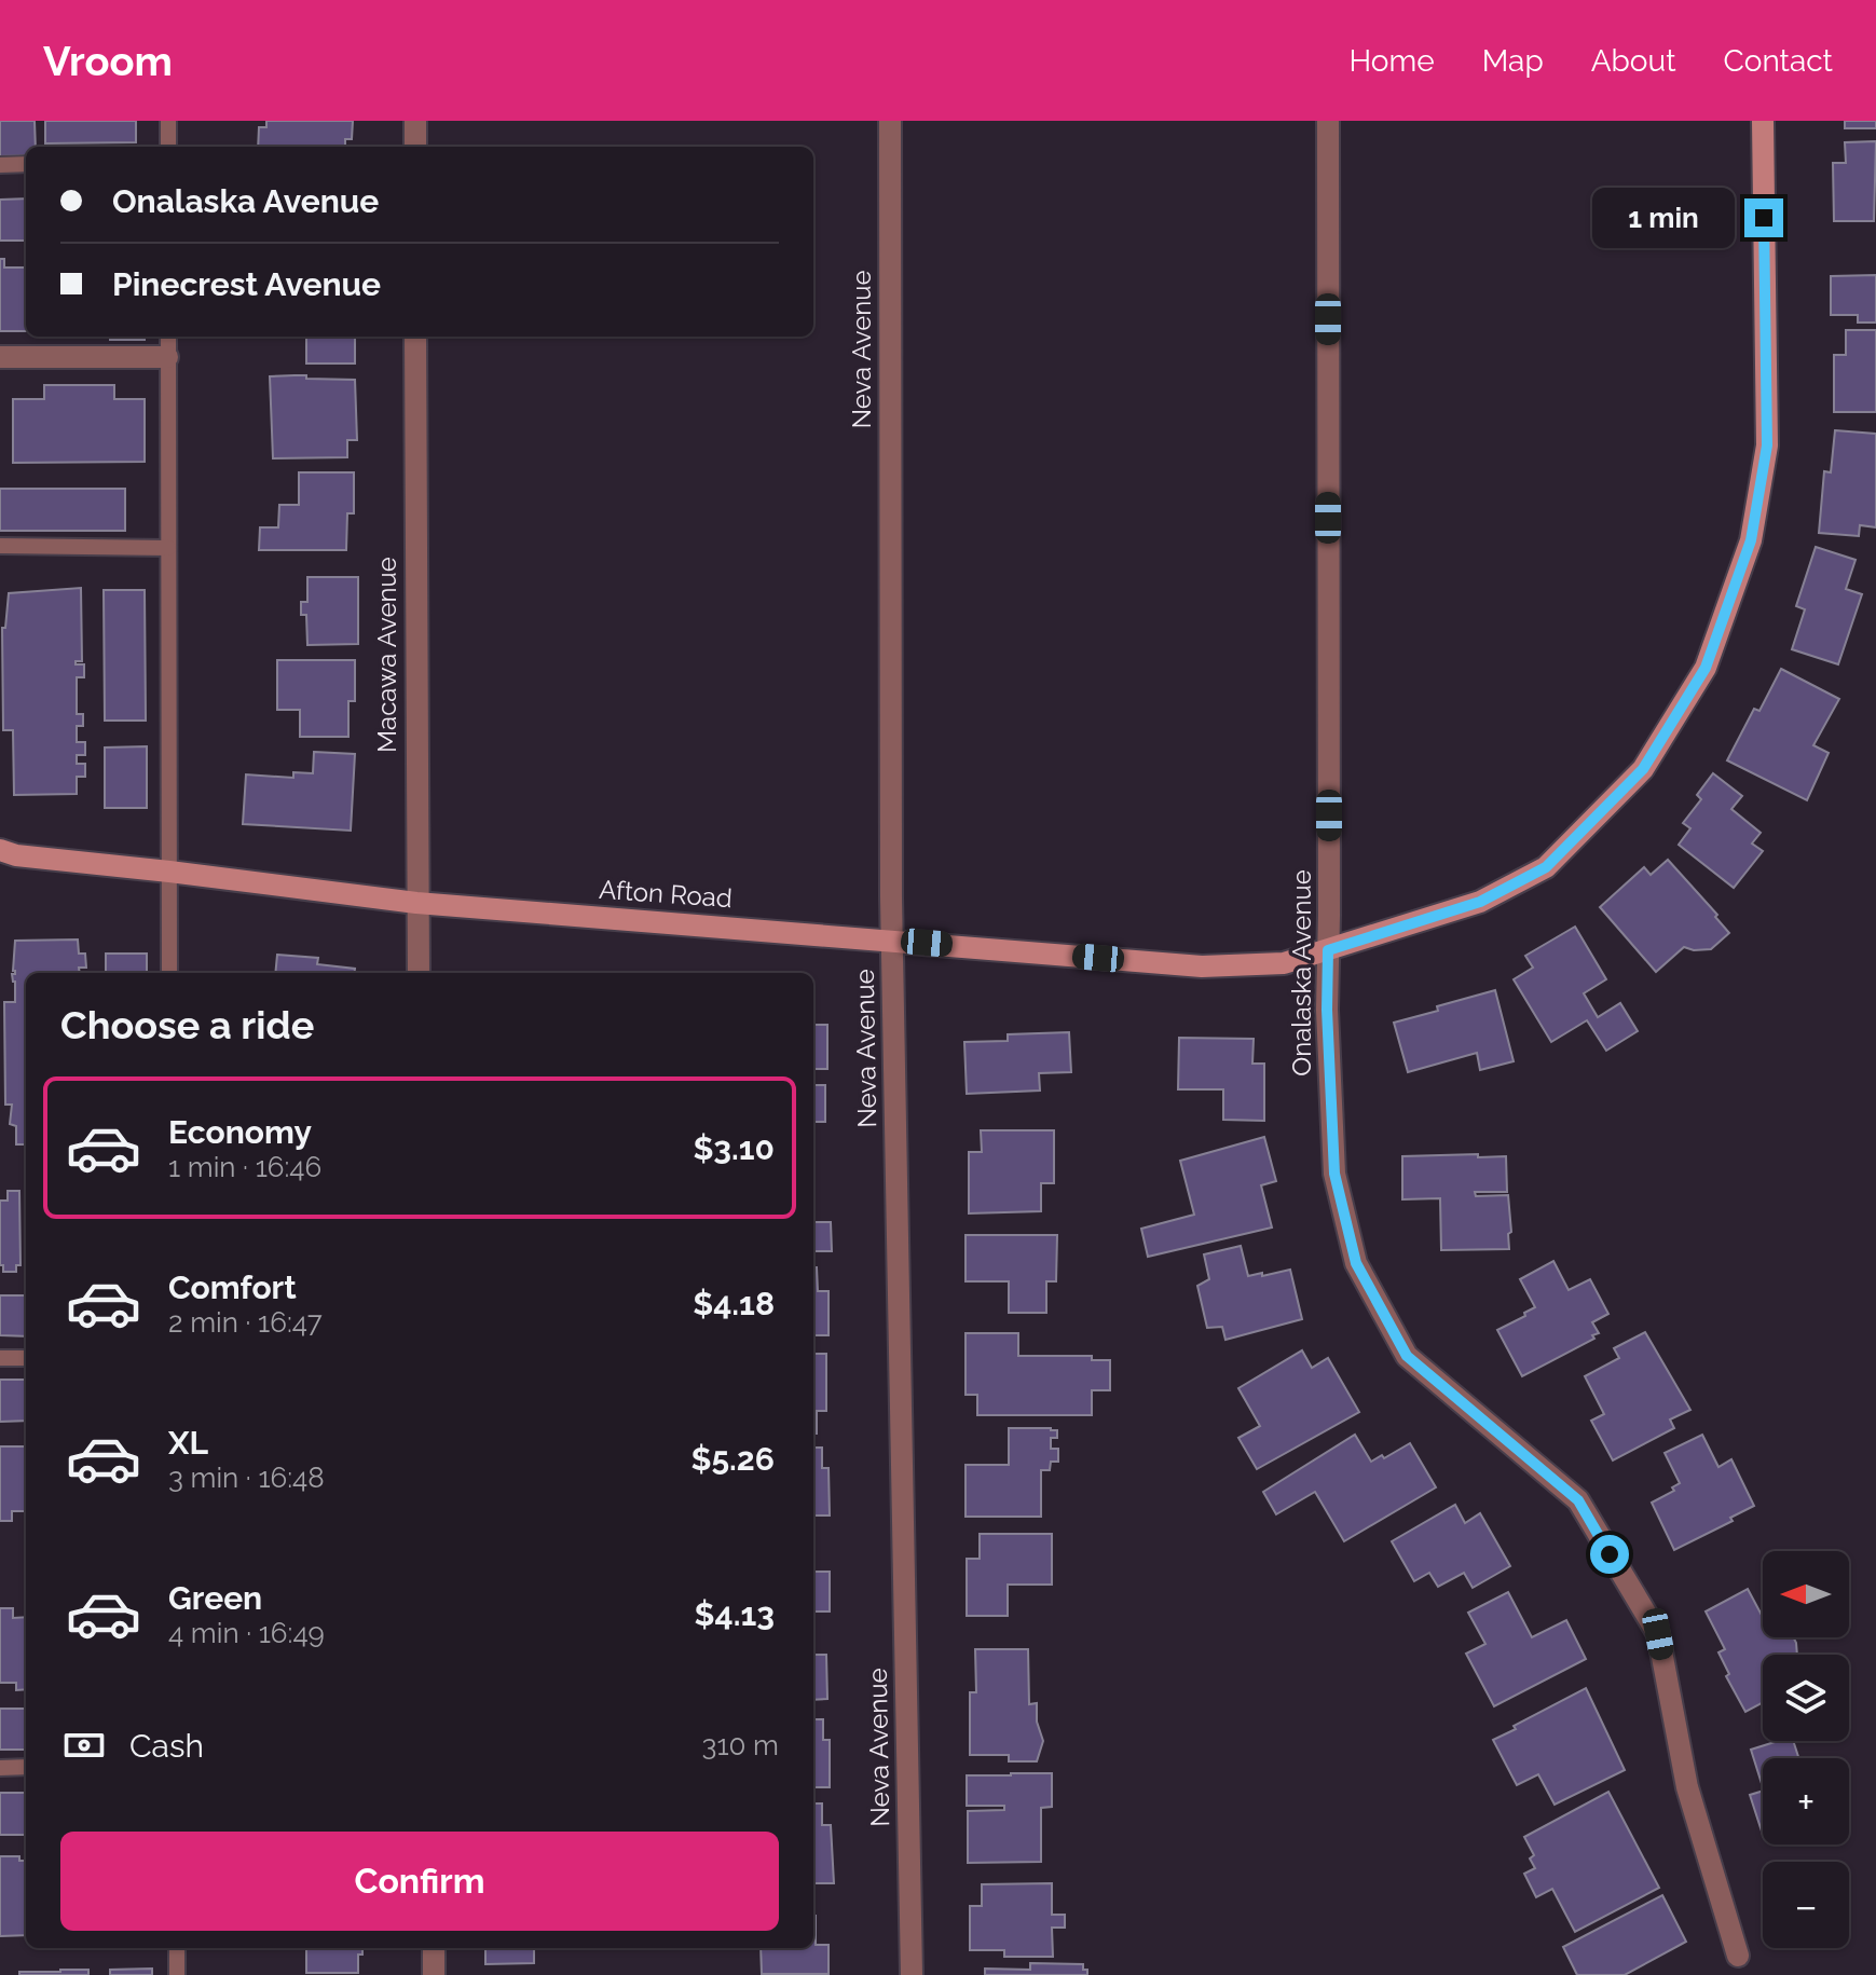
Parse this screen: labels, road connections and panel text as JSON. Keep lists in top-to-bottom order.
{
  "streets": {
    "street": [
      "Neva Avenue",
      "Macawa Avenue",
      "Afton Road",
      "Onalaska Avenue"
    ]
  },
  "crossings": [
    ["Neva Avenue", "Afton Road"],
    ["Macawa Avenue", "Afton Road"],
    ["Afton Road", "Onalaska Avenue"]
  ],
  "north": "left",
  "page": {
    "header": "Vroom",
    "nav": [
      "Home",
      "Map",
      "About",
      "Contact"
    ],
    "banner": ["Onalaska Avenue", "Pinecrest Avenue"],
    "bubble": "1 min",
    "heading": "Choose a ride",
    "list": [
      {
        "name": "Economy",
        "note": "1 min · 16:46",
        "value": "$3.10"
      },
      {
        "name": "Comfort",
        "note": "2 min · 16:47",
        "value": "$4.18"
      },
      {
        "name": "XL",
        "note": "3 min · 16:48",
        "value": "$5.26"
      },
      {
        "name": "Green",
        "note": "4 min · 16:49",
        "value": "$4.13"
      }
    ],
    "map_buttons": ["+", "−"],
    "pay": ["Cash", "310 m"],
    "buttons": "Confirm"
  }
}
